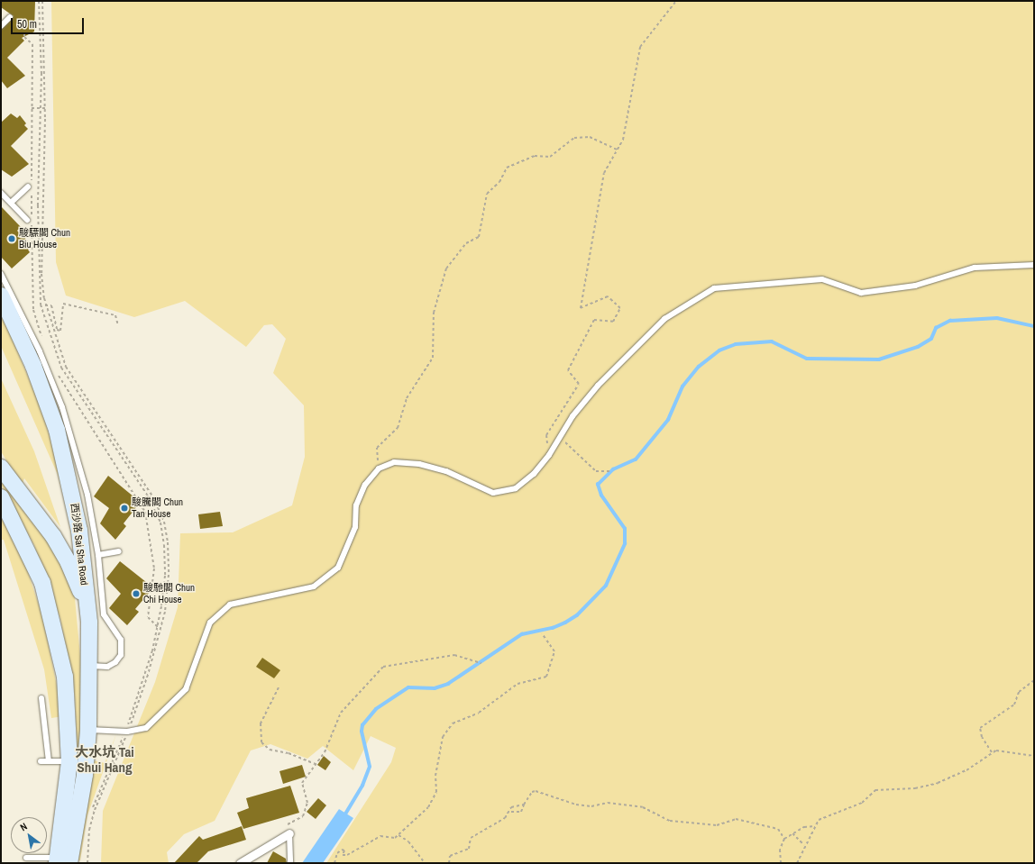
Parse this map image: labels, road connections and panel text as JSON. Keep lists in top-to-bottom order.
{
  "streets": {
    "main road": ["西沙路 Sai Sha Road"]
  },
  "districts": ["大水坑 Tai Shui Hang"],
  "places": ["駿驃閣 Chun Biu House", "駿騰閣 Chun Tan House", "駿馳閣 Chun Chi House"],
  "scale_bar": "50 m",
  "north": "top left"
}
